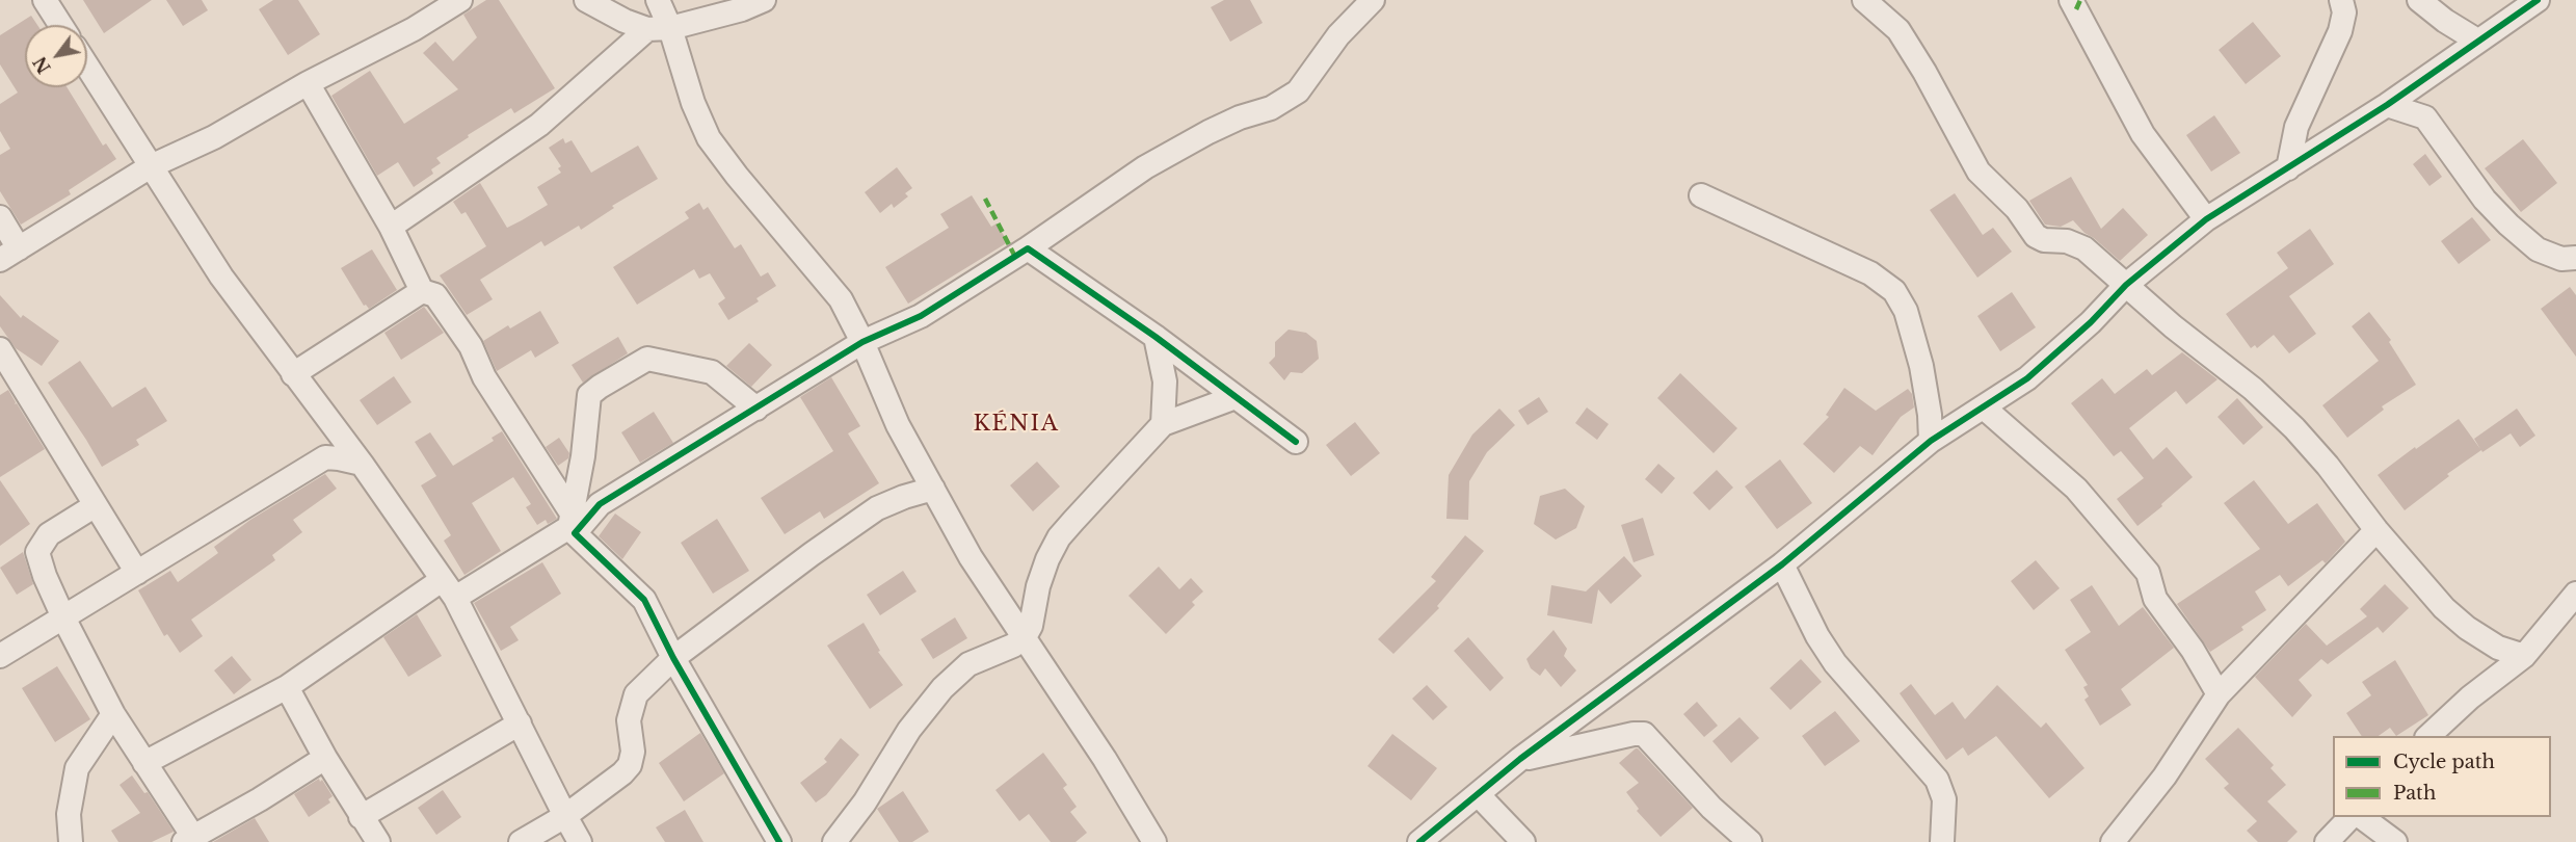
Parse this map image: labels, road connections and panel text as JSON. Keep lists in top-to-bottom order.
{
  "districts": ["KÉNIA"],
  "legend": ["Cycle path", "Path"],
  "north": "bottom left"
}
